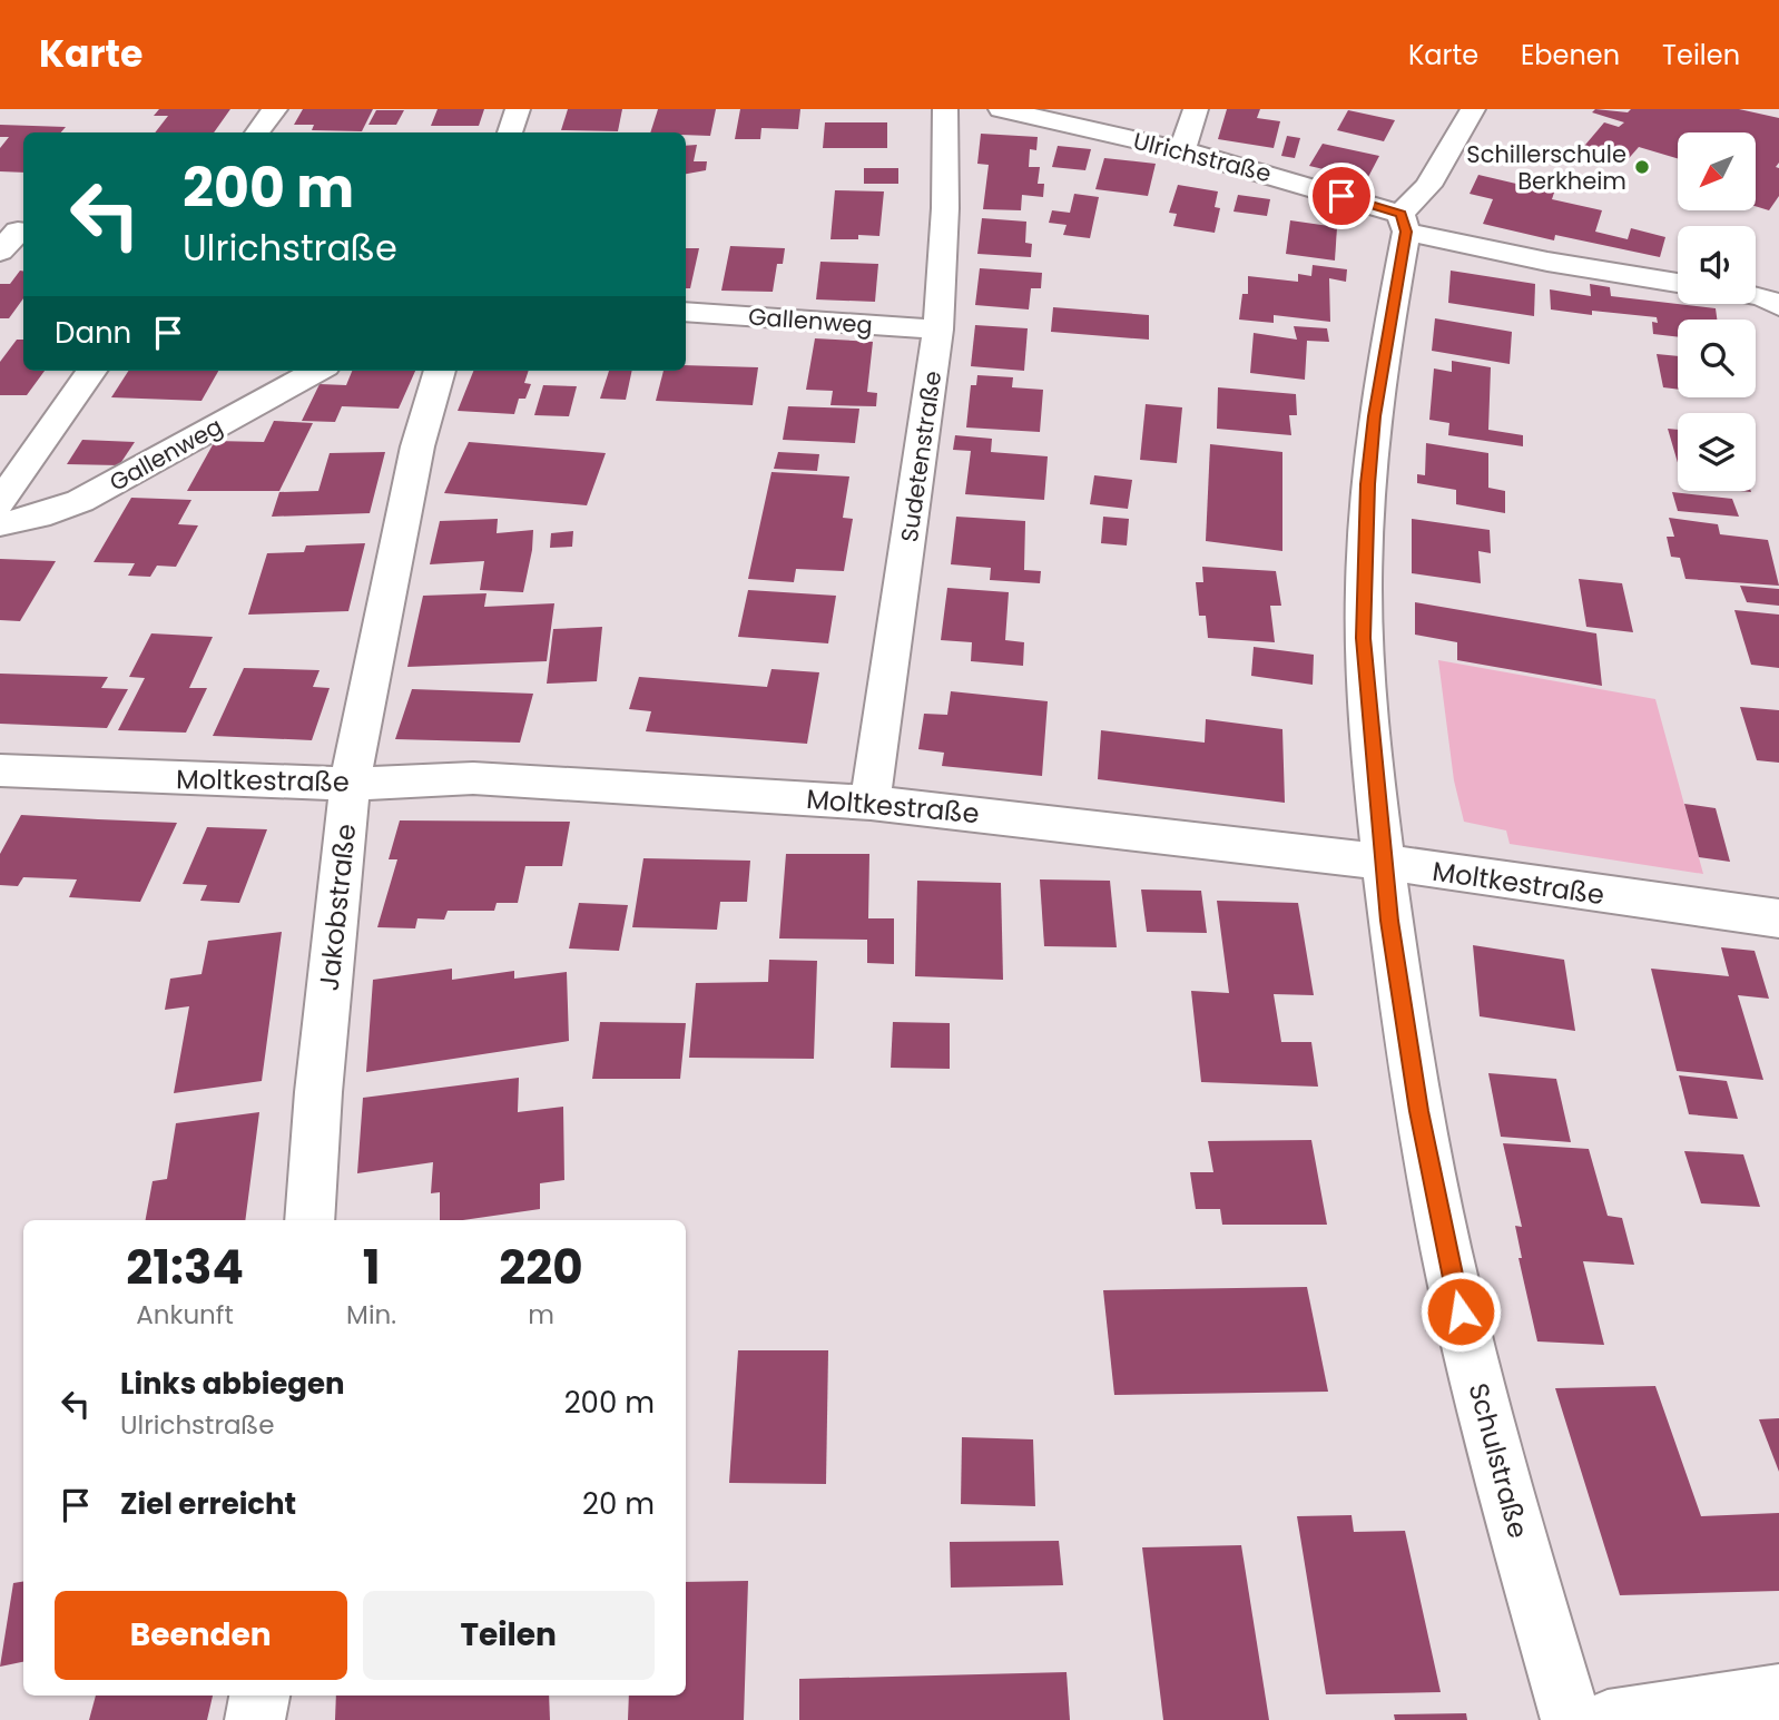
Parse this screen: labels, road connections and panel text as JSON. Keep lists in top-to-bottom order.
{
  "streets": {
    "street": [
      "Ulrichstraße",
      "Gallenweg",
      "Sudetenstraße",
      "Moltkestraße",
      "Jakobstraße",
      "Schulstraße"
    ]
  },
  "crossings": [
    ["Ulrichstraße", "Schulstraße"],
    ["Gallenweg", "Sudetenstraße"],
    ["Sudetenstraße", "Moltkestraße"],
    ["Moltkestraße", "Jakobstraße"],
    ["Moltkestraße", "Schulstraße"]
  ],
  "places": ["Schillerschule Berkheim"],
  "north": "bottom left",
  "page": {
    "header": "Karte",
    "nav": ["Karte", "Ebenen", "Teilen"],
    "turn": ["200 m", "Ulrichstraße"],
    "then": "Dann",
    "eta": [
      "21:34",
      "Ankunft",
      "1",
      "Min.",
      "220",
      "m"
    ],
    "list": [
      {
        "name": "Links abbiegen",
        "note": "Ulrichstraße",
        "value": "200 m"
      },
      {
        "name": "Ziel erreicht",
        "value": "20 m"
      }
    ],
    "buttons": ["Beenden", "Teilen"]
  }
}
